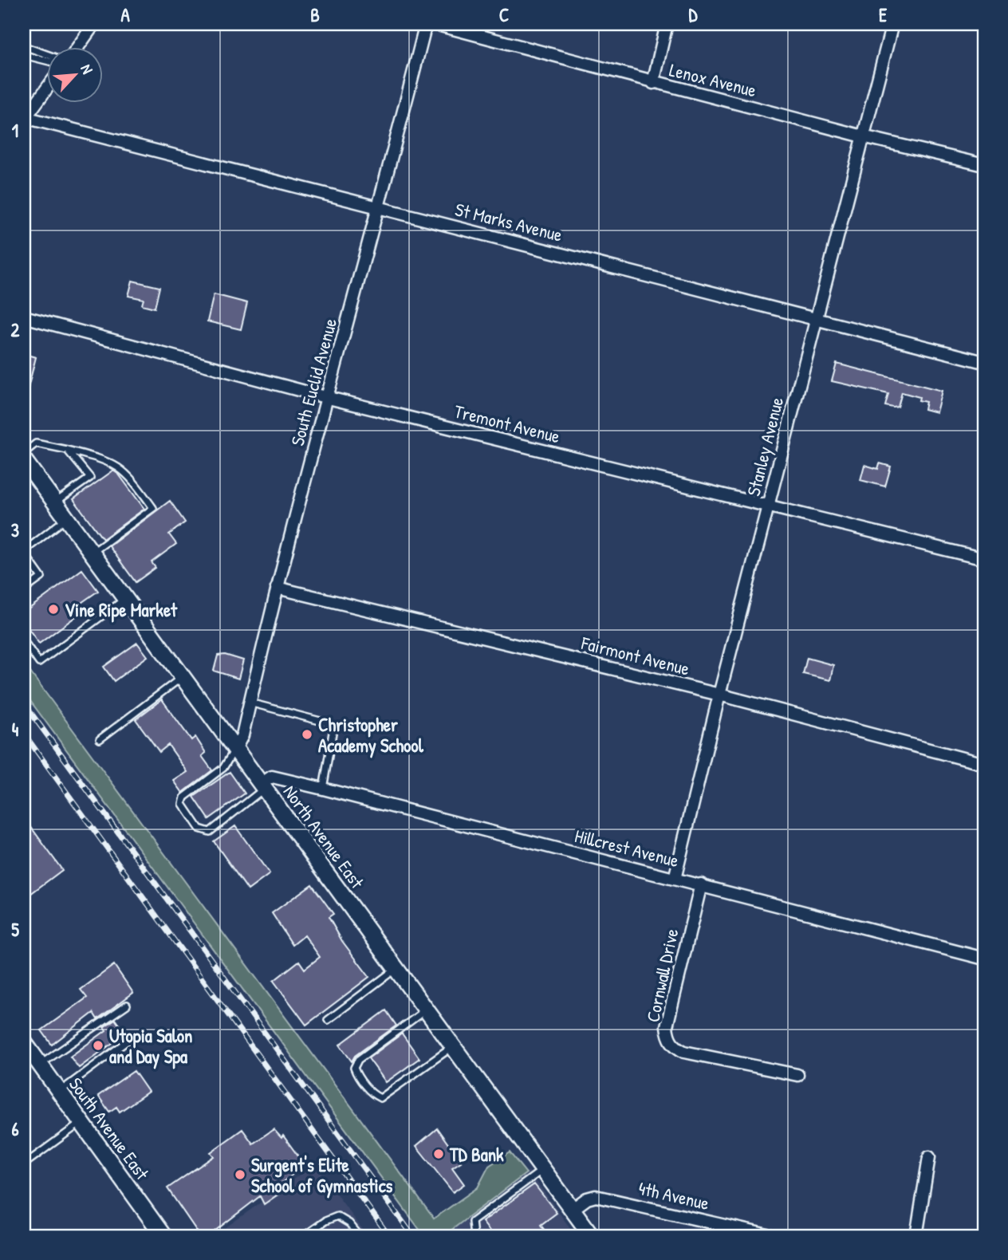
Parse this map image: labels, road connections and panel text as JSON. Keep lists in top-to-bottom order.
{
  "streets": {
    "main road": ["North Avenue East", "South Avenue East"],
    "street": [
      "Lenox Avenue",
      "St Marks Avenue",
      "South Euclid Avenue",
      "Tremont Avenue",
      "Stanley Avenue",
      "Fairmont Avenue",
      "Hillcrest Avenue",
      "Cornwall Drive",
      "4th Avenue"
    ]
  },
  "crossings": [
    ["Lenox Avenue", "Stanley Avenue"],
    ["St Marks Avenue", "South Euclid Avenue"],
    ["St Marks Avenue", "Stanley Avenue"],
    ["South Euclid Avenue", "Tremont Avenue"],
    ["South Euclid Avenue", "Fairmont Avenue"],
    ["South Euclid Avenue", "North Avenue East"],
    ["Tremont Avenue", "Stanley Avenue"],
    ["Stanley Avenue", "Fairmont Avenue"],
    ["Stanley Avenue", "Hillcrest Avenue"],
    ["North Avenue East", "Hillcrest Avenue"],
    ["North Avenue East", "4th Avenue"],
    ["Hillcrest Avenue", "Cornwall Drive"]
  ],
  "places": [
    "Vine Ripe Market",
    "Christopher Academy School",
    "Utopia Salon and Day Spa",
    "TD Bank",
    "Surgent's Elite School of Gymnastics"
  ],
  "north": "top right",
  "grid": {
    "columns": [
      "A",
      "B",
      "C",
      "D",
      "E"
    ],
    "rows": [
      "1",
      "2",
      "3",
      "4",
      "5",
      "6"
    ]
  }
}
